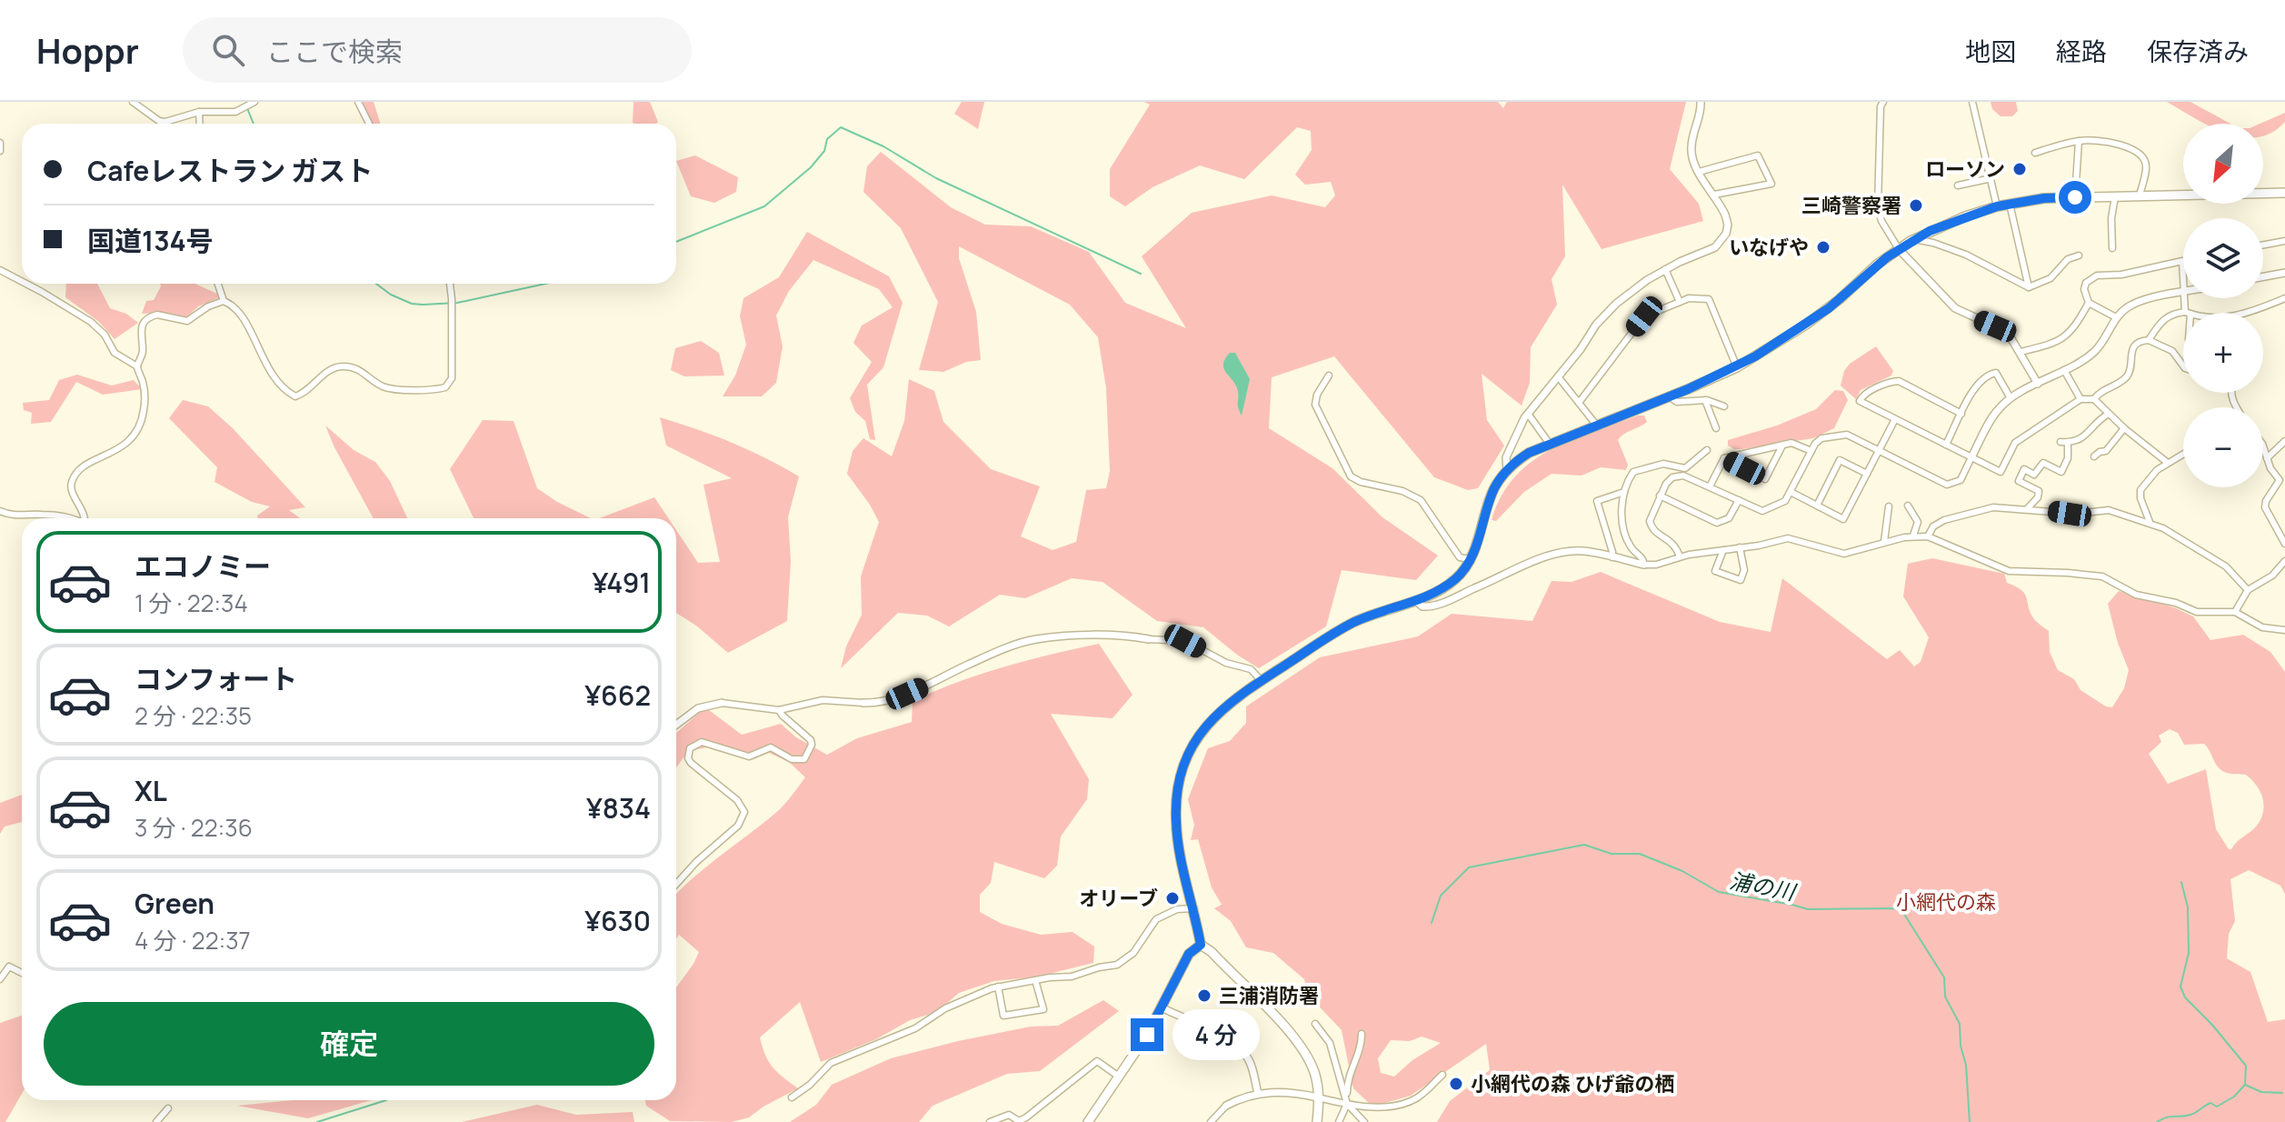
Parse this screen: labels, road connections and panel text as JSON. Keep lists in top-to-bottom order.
{
  "water": ["浦の川"],
  "parks": ["小網代の森"],
  "places": [
    "ローソン",
    "三崎警察署",
    "いなげや",
    "オリーブ",
    "三浦消防署",
    "小網代の森 ひげ爺の栖"
  ],
  "north": "bottom left",
  "page": {
    "header": "Hoppr",
    "search": "ここで検索",
    "nav": ["地図", "経路", "保存済み"],
    "map_buttons": ["+", "−"],
    "banner": ["Cafeレストラン ガスト", "国道134号"],
    "list": [
      {
        "name": "エコノミー",
        "note": "1 分 · 22:34",
        "value": "¥491"
      },
      {
        "name": "コンフォート",
        "note": "2 分 · 22:35",
        "value": "¥662"
      },
      {
        "name": "XL",
        "note": "3 分 · 22:36",
        "value": "¥834"
      },
      {
        "name": "Green",
        "note": "4 分 · 22:37",
        "value": "¥630"
      }
    ],
    "buttons": "確定",
    "bubble": "4 分"
  }
}
